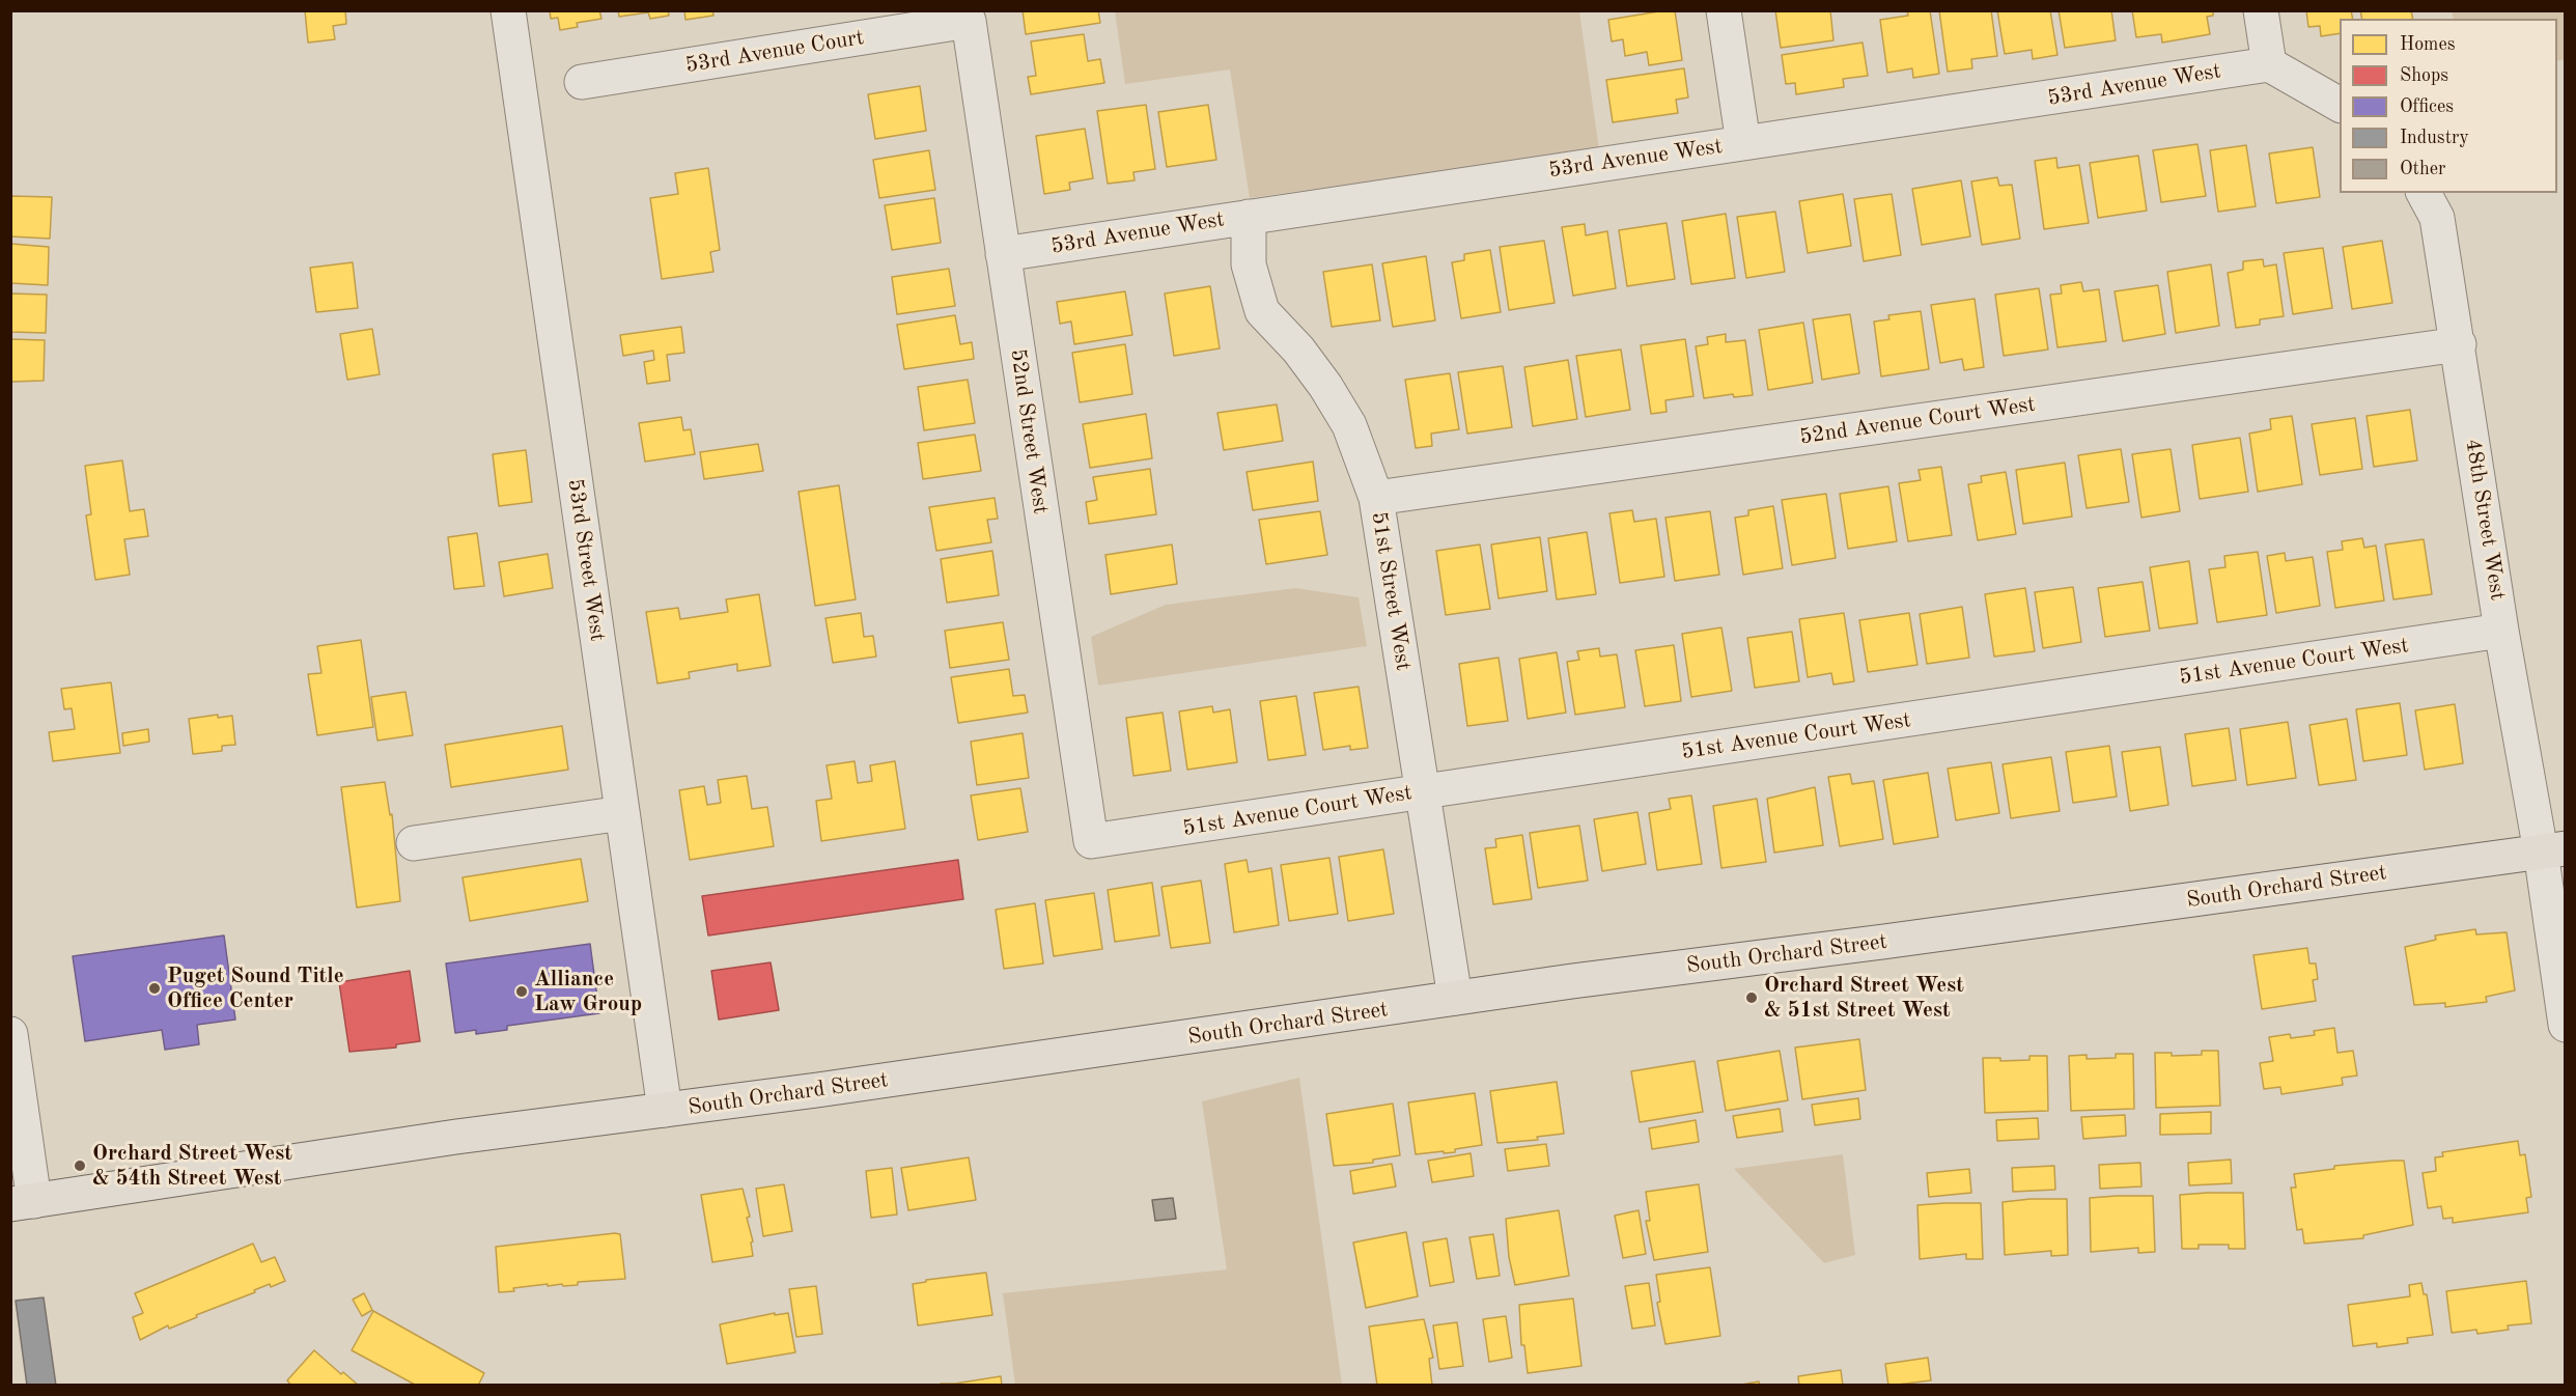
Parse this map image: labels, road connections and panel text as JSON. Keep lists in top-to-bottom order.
{
  "streets": {
    "main road": ["South Orchard Street"],
    "street": [
      "53rd Avenue Court",
      "53rd Avenue West",
      "52nd Avenue Court West",
      "52nd Street West",
      "48th Street West",
      "53rd Street West",
      "51st Street West",
      "51st Avenue Court West"
    ]
  },
  "crossings": [
    ["53rd Avenue Court", "52nd Street West"],
    ["53rd Avenue West", "52nd Street West"],
    ["53rd Avenue West", "51st Street West"],
    ["52nd Avenue Court West", "48th Street West"],
    ["52nd Avenue Court West", "51st Street West"],
    ["52nd Street West", "51st Avenue Court West"],
    ["48th Street West", "51st Avenue Court West"],
    ["48th Street West", "South Orchard Street"],
    ["53rd Street West", "South Orchard Street"],
    ["51st Street West", "51st Avenue Court West"],
    ["51st Street West", "South Orchard Street"]
  ],
  "places": [
    "Puget Sound Title Office Center",
    "Alliance Law Group",
    "Orchard Street West & 51st Street West",
    "Orchard Street West & 54th Street West"
  ],
  "legend": [
    "Homes",
    "Shops",
    "Offices",
    "Industry",
    "Other"
  ]
}
